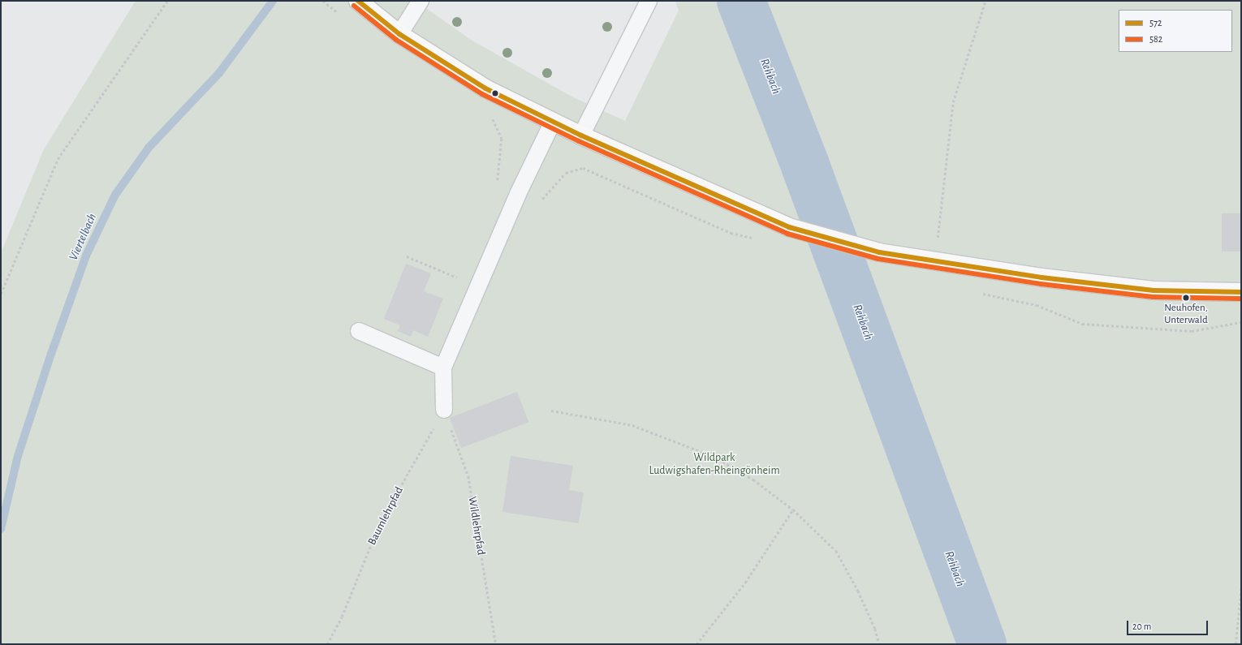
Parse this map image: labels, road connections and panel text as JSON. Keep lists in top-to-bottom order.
{
  "streets": {
    "path": ["Baumlehrpfad", "Wildlehrpfad"]
  },
  "crossings": [
    ["Baumlehrpfad", "Wildlehrpfad"]
  ],
  "water": ["Rehbach", "Viertelbach"],
  "parks": ["Wildpark Ludwigshafen-Rheingönheim"],
  "places": ["Neuhofen, Unterwald"],
  "lines": ["transit line 572", "transit line 582"],
  "legend": ["572", "582"],
  "scale_bar": "20 m"
}
